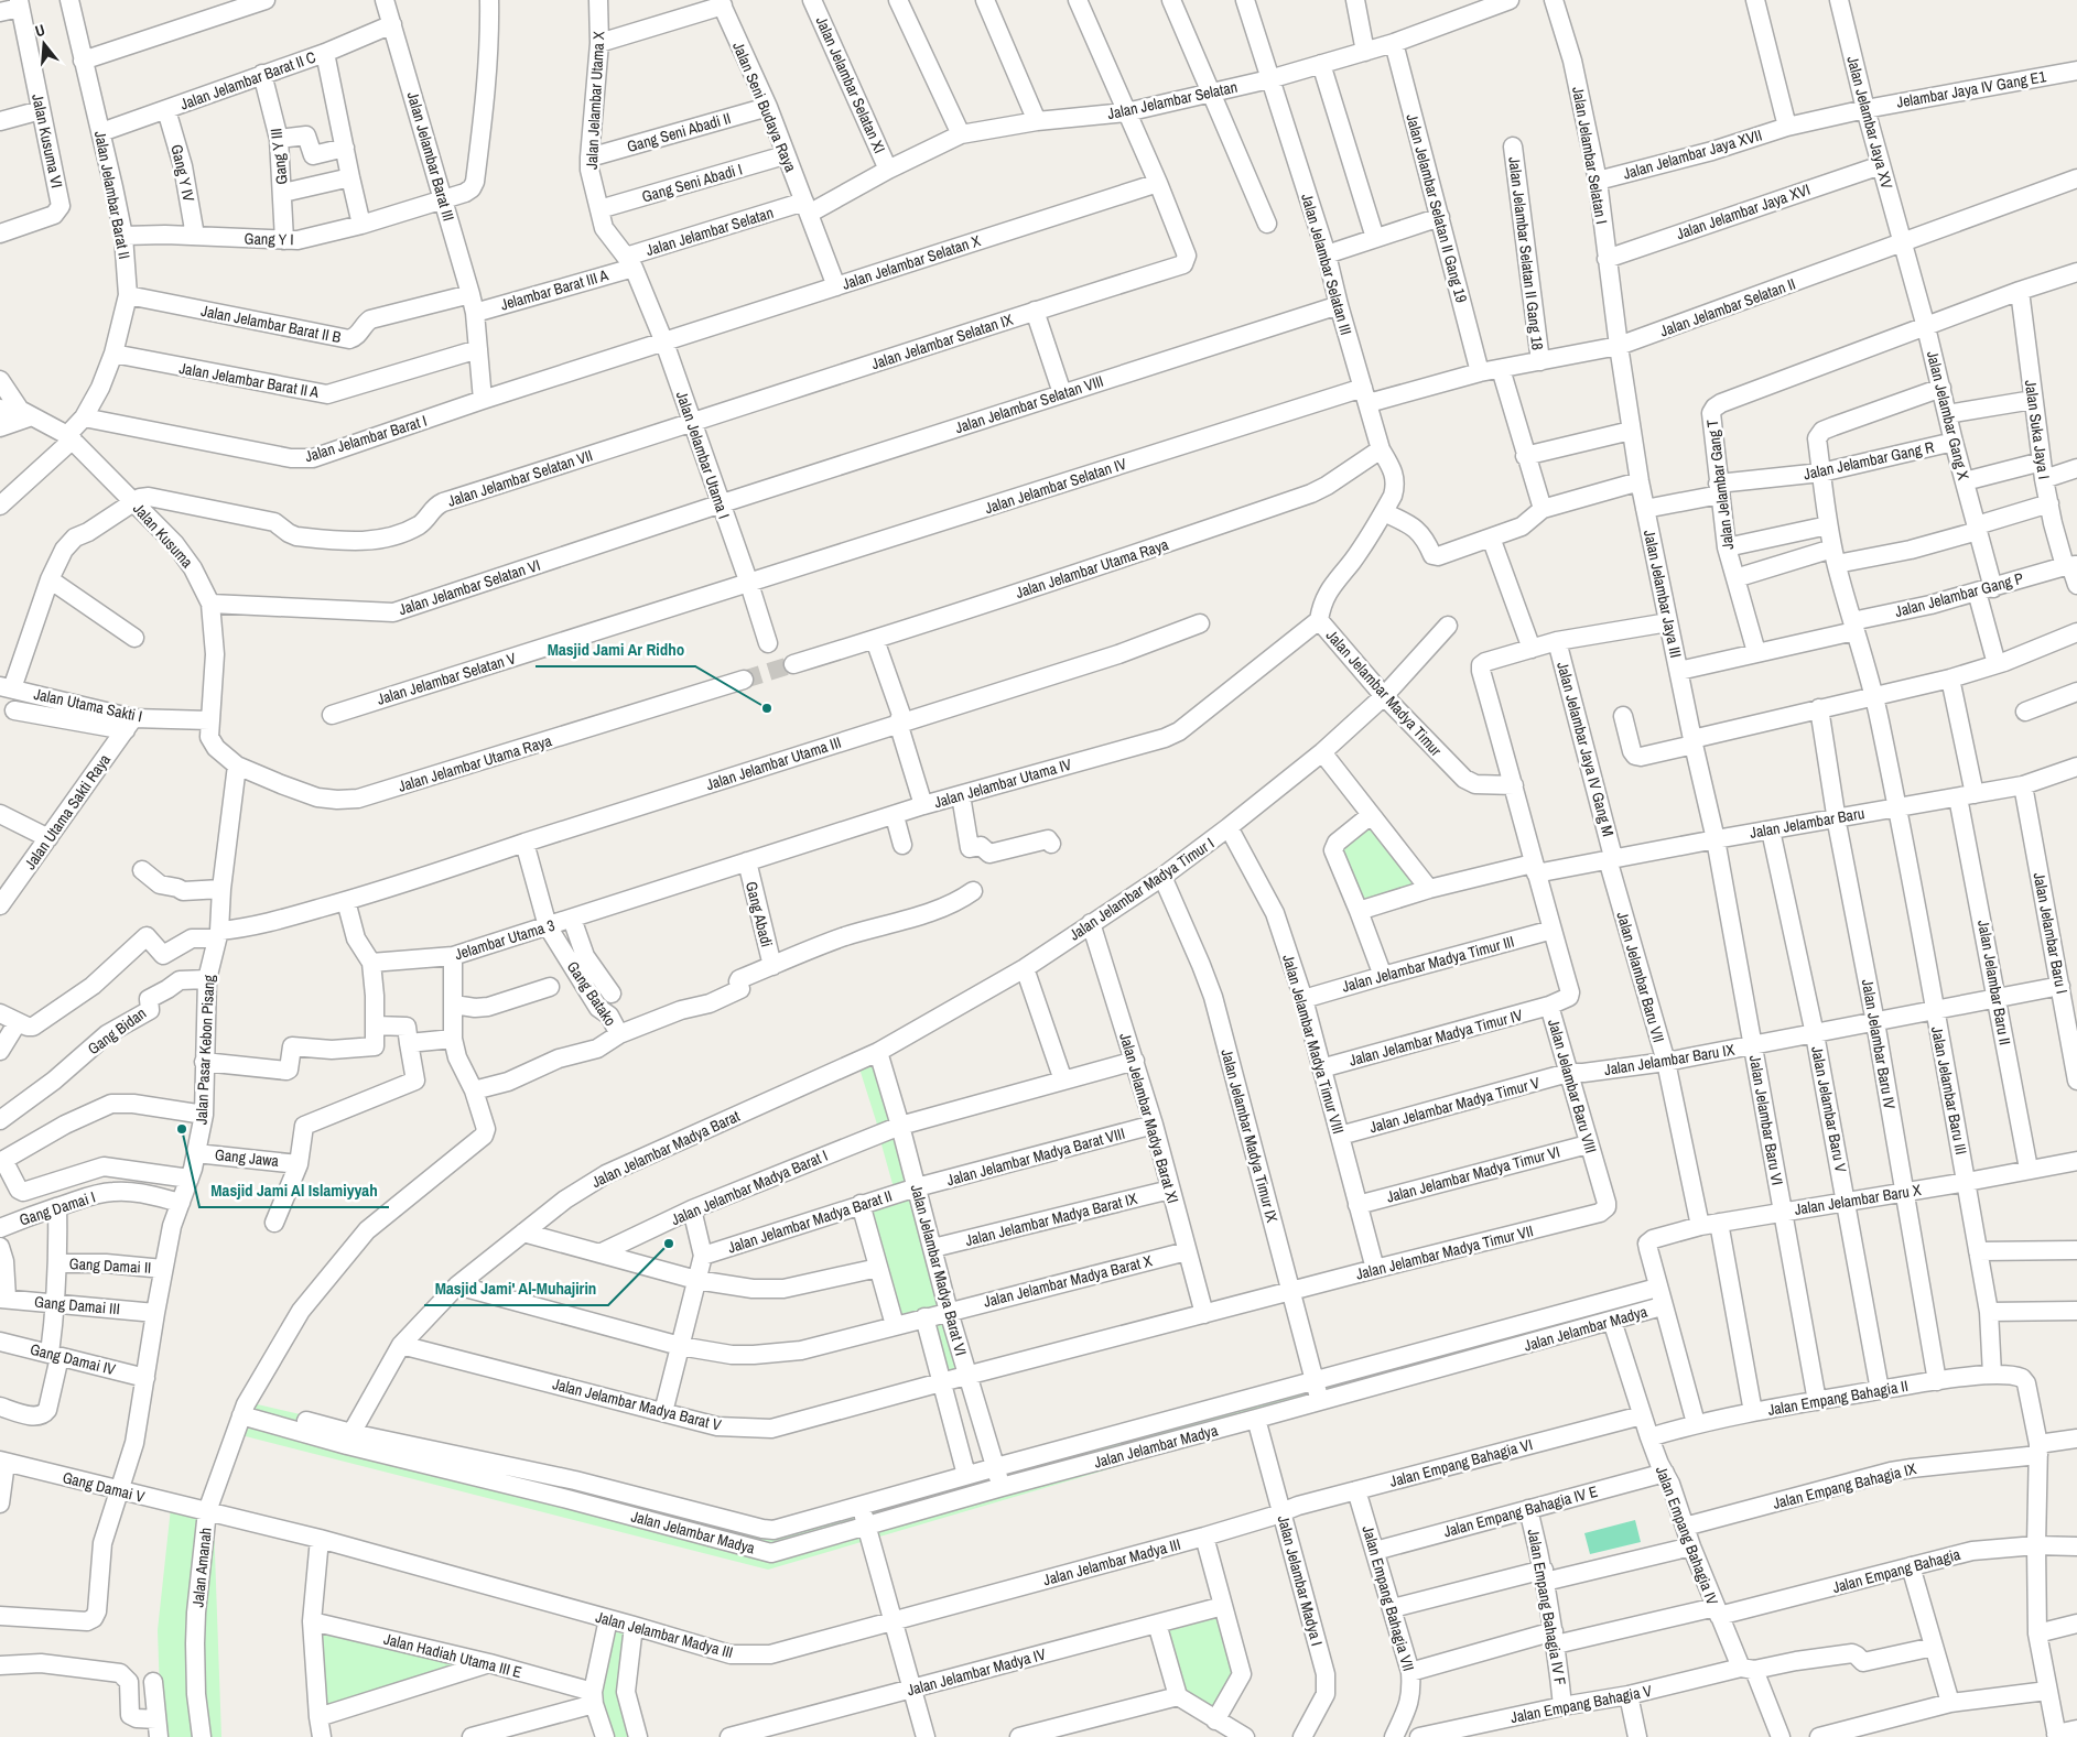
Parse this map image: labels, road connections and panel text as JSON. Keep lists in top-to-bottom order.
{
  "streets": {
    "street": [
      "Jalan Jelambar Barat II C",
      "Jalan Jelambar Selatan XI",
      "Jelambar Jaya IV Gang E1",
      "Jalan Jelambar Utama X",
      "Jalan Jelambar Selatan",
      "Jalan Seni Budaya Raya",
      "Jalan Jelambar Jaya XV",
      "Gang Seni Abadi II",
      "Jalan Kusuma VI",
      "Jalan Jelambar Jaya XVII",
      "Jalan Jelambar Selatan I",
      "Gang Y III",
      "Jalan Jelambar Barat III",
      "Gang Y IV",
      "Gang Seni Abadi I",
      "Jalan Jelambar Barat II",
      "Jalan Jelambar Selatan II Gang 19",
      "Jalan Jelambar Jaya XVI",
      "Gang Y I",
      "Jalan Jelambar Selatan II Gang 18",
      "Jalan Jelambar Selatan X",
      "Jalan Jelambar Selatan III",
      "Jelambar Barat III A",
      "Jalan Jelambar Selatan II",
      "Jalan Jelambar Barat II B",
      "Jalan Jelambar Selatan IX",
      "Jalan Jelambar Barat II A",
      "Jalan Jelambar Selatan VIII",
      "Jalan Jelambar Gang X",
      "Jalan Suka Jaya I",
      "Jalan Jelambar Barat I",
      "Jalan Jelambar Utama I",
      "Jalan Jelambar Gang R",
      "Jalan Jelambar Selatan VII",
      "Jalan Jelambar Gang T",
      "Jalan Jelambar Selatan IV",
      "Jalan Kusuma",
      "Jalan Jelambar Utama Raya",
      "Jalan Jelambar Selatan VI",
      "Jalan Jelambar Jaya III",
      "Jalan Jelambar Gang P",
      "Jalan Jelambar Selatan V",
      "Jalan Jelambar Madya Timur",
      "Jalan Utama Sakti I",
      "Jalan Jelambar Jaya IV Gang M",
      "Jalan Jelambar Utama III",
      "Jalan Jelambar Utama IV",
      "Jalan Utama Sakti Raya",
      "Jalan Jelambar Baru",
      "Jalan Jelambar Madya Timur I",
      "Gang Abadi",
      "Jalan Jelambar Baru I",
      "Jelambar Utama 3",
      "Jalan Jelambar Madya Timur III",
      "Jalan Jelambar Baru VII",
      "Jalan Jelambar Baru II",
      "Gang Batako",
      "Gang Bidan",
      "Jalan Jelambar Madya Timur IV",
      "Jalan Jelambar Madya Timur VIII",
      "Jalan Jelambar Baru IV",
      "Jalan Pasar Kebon Pisang",
      "Jalan Jelambar Baru IX",
      "Jalan Jelambar Baru VIII",
      "Jalan Jelambar Baru III",
      "Jalan Jelambar Madya Timur V",
      "Jalan Jelambar Baru V",
      "Jalan Jelambar Madya Barat XI",
      "Jalan Jelambar Baru VI",
      "Jalan Jelambar Madya Timur IX",
      "Jalan Jelambar Madya Barat",
      "Jalan Jelambar Madya Barat VIII",
      "Gang Jawa",
      "Jalan Jelambar Madya Timur VI",
      "Jalan Jelambar Madya Barat I",
      "Jalan Jelambar Baru X",
      "Gang Damai I",
      "Jalan Jelambar Madya Barat IX",
      "Jalan Jelambar Madya Barat II",
      "Jalan Jelambar Madya Timur VII",
      "Gang Damai II",
      "Jalan Jelambar Madya Barat VI",
      "Jalan Jelambar Madya Barat X",
      "Gang Damai III",
      "Jalan Jelambar Madya",
      "Gang Damai IV",
      "Jalan Empang Bahagia II",
      "Jalan Jelambar Madya Barat V",
      "Jalan Empang Bahagia VI",
      "Jalan Empang Bahagia IX",
      "Gang Damai V",
      "Jalan Empang Bahagia IV E",
      "Jalan Empang Bahagia IV",
      "Jalan Jelambar Madya III",
      "Jalan Amanah",
      "Jalan Empang Bahagia",
      "Jalan Jelambar Madya I",
      "Jalan Empang Bahagia VII",
      "Jalan Empang Bahagia IV F",
      "Jalan Hadiah Utama III E",
      "Jalan Jelambar Madya IV",
      "Jalan Empang Bahagia V"
    ]
  },
  "crossings": [
    ["Jalan Jelambar Barat II C", "Gang Y III"],
    ["Jalan Jelambar Barat II C", "Jalan Jelambar Barat III"],
    ["Jalan Jelambar Barat II C", "Gang Y IV"],
    ["Jalan Jelambar Barat II C", "Jalan Jelambar Barat II"],
    ["Jalan Jelambar Selatan XI", "Jalan Jelambar Selatan"],
    ["Jelambar Jaya IV Gang E1", "Jalan Jelambar Jaya XV"],
    ["Jelambar Jaya IV Gang E1", "Jalan Jelambar Jaya XVII"],
    ["Jalan Jelambar Utama X", "Jalan Jelambar Selatan"],
    ["Jalan Jelambar Utama X", "Gang Seni Abadi II"],
    ["Jalan Jelambar Utama X", "Gang Seni Abadi I"],
    ["Jalan Jelambar Utama X", "Jelambar Barat III A"],
    ["Jalan Jelambar Utama X", "Jalan Jelambar Utama I"],
    ["Jalan Jelambar Selatan", "Jalan Seni Budaya Raya"],
    ["Jalan Jelambar Selatan", "Jalan Jelambar Selatan II Gang 19"],
    ["Jalan Jelambar Selatan", "Jalan Jelambar Selatan III"],
    ["Jalan Jelambar Selatan", "Jelambar Barat III A"],
    ["Jalan Jelambar Selatan", "Jalan Jelambar Utama I"],
    ["Jalan Seni Budaya Raya", "Gang Seni Abadi II"],
    ["Jalan Seni Budaya Raya", "Gang Seni Abadi I"],
    ["Jalan Seni Budaya Raya", "Jalan Jelambar Selatan X"],
    ["Jalan Jelambar Jaya XV", "Jalan Jelambar Jaya XVII"],
    ["Jalan Jelambar Jaya XV", "Jalan Jelambar Jaya XVI"],
    ["Jalan Jelambar Jaya XV", "Jalan Jelambar Selatan II"],
    ["Jalan Jelambar Jaya XV", "Jalan Jelambar Gang X"],
    ["Jalan Jelambar Jaya XVII", "Jalan Jelambar Selatan I"],
    ["Jalan Jelambar Selatan I", "Jalan Jelambar Jaya XVI"],
    ["Jalan Jelambar Selatan I", "Jalan Jelambar Selatan II"],
    ["Jalan Jelambar Selatan I", "Jalan Jelambar Jaya III"],
    ["Gang Y III", "Gang Y I"],
    ["Jalan Jelambar Barat III", "Gang Y I"],
    ["Jalan Jelambar Barat III", "Jelambar Barat III A"],
    ["Jalan Jelambar Barat III", "Jalan Jelambar Barat II B"],
    ["Jalan Jelambar Barat III", "Jalan Jelambar Barat II A"],
    ["Jalan Jelambar Barat III", "Jalan Jelambar Barat I"],
    ["Gang Y IV", "Gang Y I"],
    ["Jalan Jelambar Barat II", "Gang Y I"],
    ["Jalan Jelambar Barat II", "Jalan Jelambar Barat II B"],
    ["Jalan Jelambar Barat II", "Jalan Jelambar Barat II A"],
    ["Jalan Jelambar Barat II", "Jalan Jelambar Barat I"],
    ["Jalan Jelambar Selatan II Gang 19", "Jalan Jelambar Selatan II"],
    ["Jalan Jelambar Selatan II Gang 18", "Jalan Jelambar Selatan II"],
    ["Jalan Jelambar Selatan X", "Jalan Jelambar Selatan IX"],
    ["Jalan Jelambar Selatan X", "Jalan Jelambar Barat I"],
    ["Jalan Jelambar Selatan X", "Jalan Jelambar Utama I"],
    ["Jalan Jelambar Selatan III", "Jalan Jelambar Selatan II"],
    ["Jalan Jelambar Selatan III", "Jalan Jelambar Selatan VIII"],
    ["Jalan Jelambar Selatan III", "Jalan Jelambar Selatan IV"],
    ["Jalan Jelambar Selatan III", "Jalan Jelambar Utama Raya"],
    ["Jalan Jelambar Selatan III", "Jalan Jelambar Madya Timur"],
    ["Jelambar Barat III A", "Jalan Jelambar Utama I"],
    ["Jalan Jelambar Selatan II", "Jalan Jelambar Gang X"],
    ["Jalan Jelambar Selatan II", "Jalan Jelambar Selatan IV"],
    ["Jalan Jelambar Selatan II", "Jalan Jelambar Jaya III"],
    ["Jalan Jelambar Selatan IX", "Jalan Jelambar Utama I"],
    ["Jalan Jelambar Selatan IX", "Jalan Jelambar Selatan VII"],
    ["Jalan Jelambar Selatan VIII", "Jalan Jelambar Utama I"],
    ["Jalan Jelambar Selatan VIII", "Jalan Jelambar Selatan VI"],
    ["Jalan Jelambar Gang X", "Jalan Jelambar Gang R"],
    ["Jalan Jelambar Gang X", "Jalan Jelambar Gang T"],
    ["Jalan Jelambar Gang X", "Jalan Jelambar Gang P"],
    ["Jalan Jelambar Gang X", "Jalan Jelambar Baru III"],
    ["Jalan Suka Jaya I", "Jalan Jelambar Gang P"],
    ["Jalan Jelambar Barat I", "Jalan Jelambar Utama I"],
    ["Jalan Jelambar Utama I", "Jalan Jelambar Selatan VII"],
    ["Jalan Jelambar Utama I", "Jalan Jelambar Selatan IV"],
    ["Jalan Jelambar Utama I", "Jalan Jelambar Selatan VI"],
    ["Jalan Jelambar Utama I", "Jalan Jelambar Selatan V"],
    ["Jalan Jelambar Gang R", "Jalan Jelambar Gang T"],
    ["Jalan Jelambar Gang R", "Jalan Jelambar Jaya III"],
    ["Jalan Jelambar Gang R", "Jalan Jelambar Baru III"],
    ["Jalan Jelambar Selatan VII", "Jalan Kusuma"],
    ["Jalan Jelambar Gang T", "Jalan Jelambar Gang P"],
    ["Jalan Jelambar Selatan IV", "Jalan Jelambar Selatan V"],
    ["Jalan Kusuma", "Jalan Jelambar Utama Raya"],
    ["Jalan Kusuma", "Jalan Jelambar Selatan VI"],
    ["Jalan Kusuma", "Jalan Utama Sakti I"],
    ["Jalan Jelambar Utama Raya", "Jalan Jelambar Madya Timur"],
    ["Jalan Jelambar Utama Raya", "Jalan Pasar Kebon Pisang"],
    ["Jalan Jelambar Jaya III", "Jalan Jelambar Gang P"],
    ["Jalan Jelambar Jaya III", "Jalan Jelambar Baru"],
    ["Jalan Jelambar Jaya III", "Jalan Jelambar Baru VI"],
    ["Jalan Jelambar Gang P", "Jalan Jelambar Baru III"],
    ["Jalan Jelambar Madya Timur", "Jalan Jelambar Utama IV"],
    ["Jalan Jelambar Madya Timur", "Jalan Jelambar Madya Timur I"],
    ["Jalan Utama Sakti I", "Jalan Utama Sakti Raya"],
    ["Jalan Jelambar Jaya IV Gang M", "Jalan Jelambar Baru"],
    ["Jalan Jelambar Jaya IV Gang M", "Jalan Jelambar Baru VII"],
    ["Jalan Jelambar Utama III", "Gang Batako"],
    ["Jalan Jelambar Utama III", "Jalan Pasar Kebon Pisang"],
    ["Jalan Jelambar Utama IV", "Gang Abadi"],
    ["Jalan Jelambar Utama IV", "Jelambar Utama 3"],
    ["Jalan Jelambar Baru", "Jalan Jelambar Baru I"],
    ["Jalan Jelambar Baru", "Jalan Jelambar Baru VII"],
    ["Jalan Jelambar Baru", "Jalan Jelambar Baru II"],
    ["Jalan Jelambar Baru", "Jalan Jelambar Baru IV"],
    ["Jalan Jelambar Baru", "Jalan Jelambar Baru VIII"],
    ["Jalan Jelambar Baru", "Jalan Jelambar Baru III"],
    ["Jalan Jelambar Baru", "Jalan Jelambar Baru V"],
    ["Jalan Jelambar Baru", "Jalan Jelambar Baru VI"],
    ["Jalan Jelambar Madya Timur I", "Jalan Jelambar Madya Timur VIII"],
    ["Jalan Jelambar Madya Timur I", "Jalan Jelambar Madya Barat XI"],
    ["Jalan Jelambar Madya Timur I", "Jalan Jelambar Madya Timur IX"],
    ["Jalan Jelambar Madya Timur I", "Jalan Jelambar Madya Barat"],
    ["Jalan Jelambar Madya Timur I", "Jalan Jelambar Madya Barat VI"],
    ["Jalan Jelambar Baru I", "Jalan Jelambar Baru IX"],
    ["Jelambar Utama 3", "Gang Batako"],
    ["Jalan Jelambar Madya Timur III", "Jalan Jelambar Madya Timur VIII"],
    ["Jalan Jelambar Madya Timur III", "Jalan Jelambar Baru VIII"],
    ["Jalan Jelambar Baru VII", "Jalan Jelambar Baru IX"],
    ["Jalan Jelambar Baru VII", "Jalan Jelambar Baru X"],
    ["Jalan Jelambar Baru II", "Jalan Jelambar Baru IX"],
    ["Jalan Jelambar Baru II", "Jalan Jelambar Baru X"],
    ["Gang Bidan", "Jalan Pasar Kebon Pisang"],
    ["Jalan Jelambar Madya Timur IV", "Jalan Jelambar Madya Timur VIII"],
    ["Jalan Jelambar Madya Timur IV", "Jalan Jelambar Baru VIII"],
    ["Jalan Jelambar Madya Timur VIII", "Jalan Jelambar Madya Timur V"],
    ["Jalan Jelambar Madya Timur VIII", "Jalan Jelambar Madya Timur VI"],
    ["Jalan Jelambar Madya Timur VIII", "Jalan Jelambar Madya Timur VII"],
    ["Jalan Jelambar Baru IV", "Jalan Jelambar Baru IX"],
    ["Jalan Jelambar Baru IV", "Jalan Jelambar Baru X"],
    ["Jalan Jelambar Baru IV", "Jalan Empang Bahagia II"],
    ["Jalan Pasar Kebon Pisang", "Gang Jawa"],
    ["Jalan Pasar Kebon Pisang", "Gang Damai I"],
    ["Jalan Pasar Kebon Pisang", "Gang Damai II"],
    ["Jalan Pasar Kebon Pisang", "Gang Damai III"],
    ["Jalan Pasar Kebon Pisang", "Gang Damai IV"],
    ["Jalan Pasar Kebon Pisang", "Gang Damai V"],
    ["Jalan Jelambar Baru IX", "Jalan Jelambar Baru VIII"],
    ["Jalan Jelambar Baru IX", "Jalan Jelambar Baru III"],
    ["Jalan Jelambar Baru IX", "Jalan Jelambar Madya Timur V"],
    ["Jalan Jelambar Baru IX", "Jalan Jelambar Baru V"],
    ["Jalan Jelambar Baru IX", "Jalan Jelambar Baru VI"],
    ["Jalan Jelambar Baru VIII", "Jalan Jelambar Madya Timur V"],
    ["Jalan Jelambar Baru VIII", "Jalan Jelambar Madya Timur VI"],
    ["Jalan Jelambar Baru VIII", "Jalan Jelambar Madya Timur VII"],
    ["Jalan Jelambar Baru III", "Jalan Jelambar Baru X"],
    ["Jalan Jelambar Baru III", "Jalan Empang Bahagia II"],
    ["Jalan Jelambar Baru V", "Jalan Jelambar Baru X"],
    ["Jalan Jelambar Baru V", "Jalan Empang Bahagia II"],
    ["Jalan Jelambar Madya Barat XI", "Jalan Jelambar Madya Barat VIII"],
    ["Jalan Jelambar Madya Barat XI", "Jalan Jelambar Madya Barat I"],
    ["Jalan Jelambar Madya Barat XI", "Jalan Jelambar Madya Barat IX"],
    ["Jalan Jelambar Madya Barat XI", "Jalan Jelambar Madya Timur VII"],
    ["Jalan Jelambar Madya Barat XI", "Jalan Jelambar Madya Barat X"],
    ["Jalan Jelambar Madya Barat XI", "Jalan Jelambar Madya Barat V"],
    ["Jalan Jelambar Baru VI", "Jalan Jelambar Baru X"],
    ["Jalan Jelambar Baru VI", "Jalan Empang Bahagia II"],
    ["Jalan Jelambar Madya Timur IX", "Jalan Jelambar Madya Timur VII"],
    ["Jalan Jelambar Madya Timur IX", "Jalan Jelambar Madya"],
    ["Jalan Jelambar Madya Barat", "Jalan Jelambar Madya Barat VI"],
    ["Jalan Jelambar Madya Barat", "Jalan Jelambar Madya Barat X"],
    ["Jalan Jelambar Madya Barat", "Jalan Jelambar Madya"],
    ["Jalan Jelambar Madya Barat", "Jalan Jelambar Madya Barat V"],
    ["Jalan Jelambar Madya Barat VIII", "Jalan Jelambar Madya Barat II"],
    ["Jalan Jelambar Madya Barat VIII", "Jalan Jelambar Madya Barat VI"],
    ["Jalan Jelambar Madya Barat I", "Jalan Jelambar Madya Barat VI"],
    ["Jalan Jelambar Baru X", "Jalan Jelambar Madya"],
    ["Jalan Jelambar Madya Barat IX", "Jalan Jelambar Madya Barat VI"],
    ["Jalan Jelambar Madya Barat II", "Jalan Jelambar Madya Barat VI"],
    ["Jalan Jelambar Madya Timur VII", "Jalan Jelambar Madya Barat V"],
    ["Jalan Jelambar Madya Barat VI", "Jalan Jelambar Madya Barat X"],
    ["Jalan Jelambar Madya Barat VI", "Jalan Jelambar Madya"],
    ["Jalan Jelambar Madya Barat VI", "Jalan Jelambar Madya Barat V"],
    ["Jalan Jelambar Madya", "Jalan Empang Bahagia IV"],
    ["Jalan Jelambar Madya", "Jalan Amanah"],
    ["Jalan Jelambar Madya", "Jalan Jelambar Madya I"],
    ["Jalan Empang Bahagia II", "Jalan Empang Bahagia IX"],
    ["Jalan Empang Bahagia II", "Jalan Empang Bahagia IV"],
    ["Jalan Empang Bahagia VI", "Jalan Empang Bahagia IV"],
    ["Jalan Empang Bahagia VI", "Jalan Jelambar Madya III"],
    ["Jalan Empang Bahagia VI", "Jalan Jelambar Madya I"],
    ["Jalan Empang Bahagia VI", "Jalan Empang Bahagia VII"],
    ["Jalan Empang Bahagia IX", "Jalan Empang Bahagia IV"],
    ["Gang Damai V", "Jalan Jelambar Madya III"],
    ["Gang Damai V", "Jalan Amanah"],
    ["Jalan Empang Bahagia IV E", "Jalan Empang Bahagia IV"],
    ["Jalan Empang Bahagia IV E", "Jalan Empang Bahagia VII"],
    ["Jalan Empang Bahagia IV E", "Jalan Empang Bahagia IV F"],
    ["Jalan Empang Bahagia IV", "Jalan Empang Bahagia"],
    ["Jalan Empang Bahagia IV", "Jalan Empang Bahagia V"],
    ["Jalan Jelambar Madya III", "Jalan Amanah"],
    ["Jalan Jelambar Madya III", "Jalan Jelambar Madya I"],
    ["Jalan Empang Bahagia", "Jalan Empang Bahagia VII"],
    ["Jalan Empang Bahagia", "Jalan Empang Bahagia IV F"],
    ["Jalan Empang Bahagia IV F", "Jalan Empang Bahagia V"]
  ],
  "places": ["Masjid Jami Ar Ridho", "Masjid Jami Al Islamiyyah", "Masjid Jami' Al-Muhajirin"],
  "north": "top"
}
